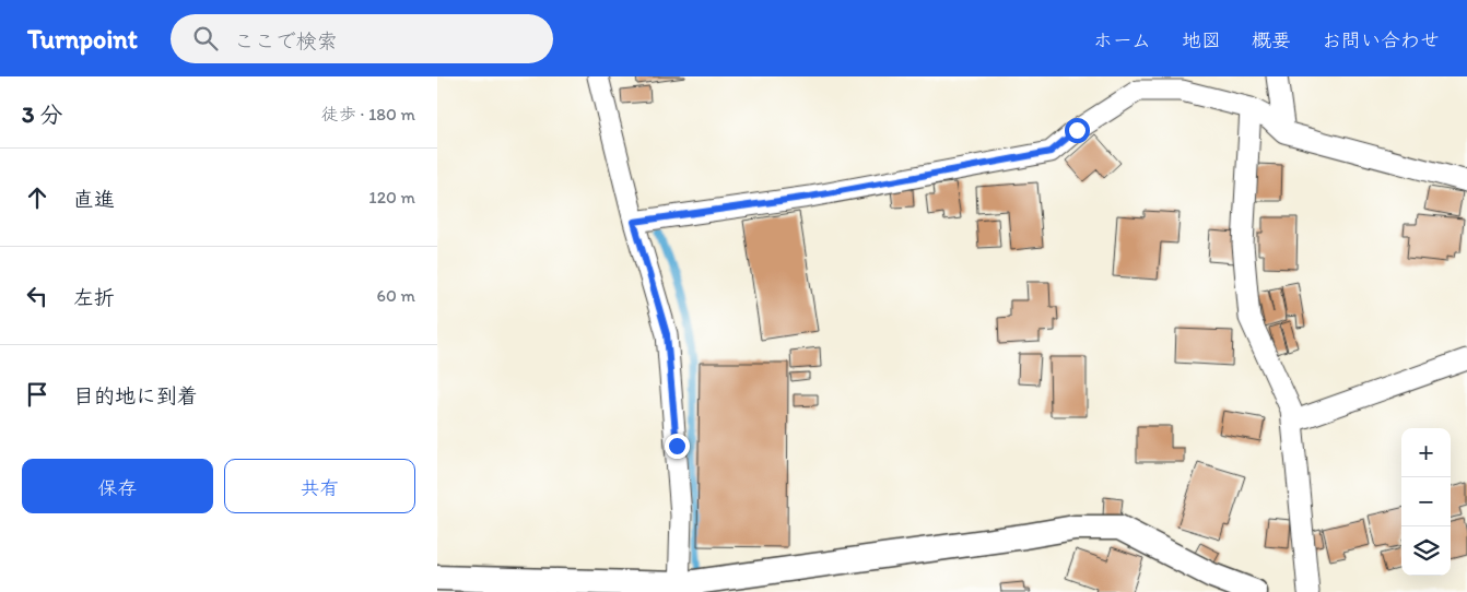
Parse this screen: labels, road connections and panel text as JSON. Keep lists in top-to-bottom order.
{
  "page": {
    "header": "Turnpoint",
    "search": "ここで検索",
    "nav": [
      "ホーム",
      "地図",
      "概要",
      "お問い合わせ"
    ],
    "heading": ["3 分", "徒歩 · 180 m"],
    "list": [
      ["直進", "120 m"],
      ["左折", "60 m"],
      "目的地に到着"
    ],
    "map_buttons": ["+", "−"],
    "buttons": ["保存", "共有"]
  }
}
